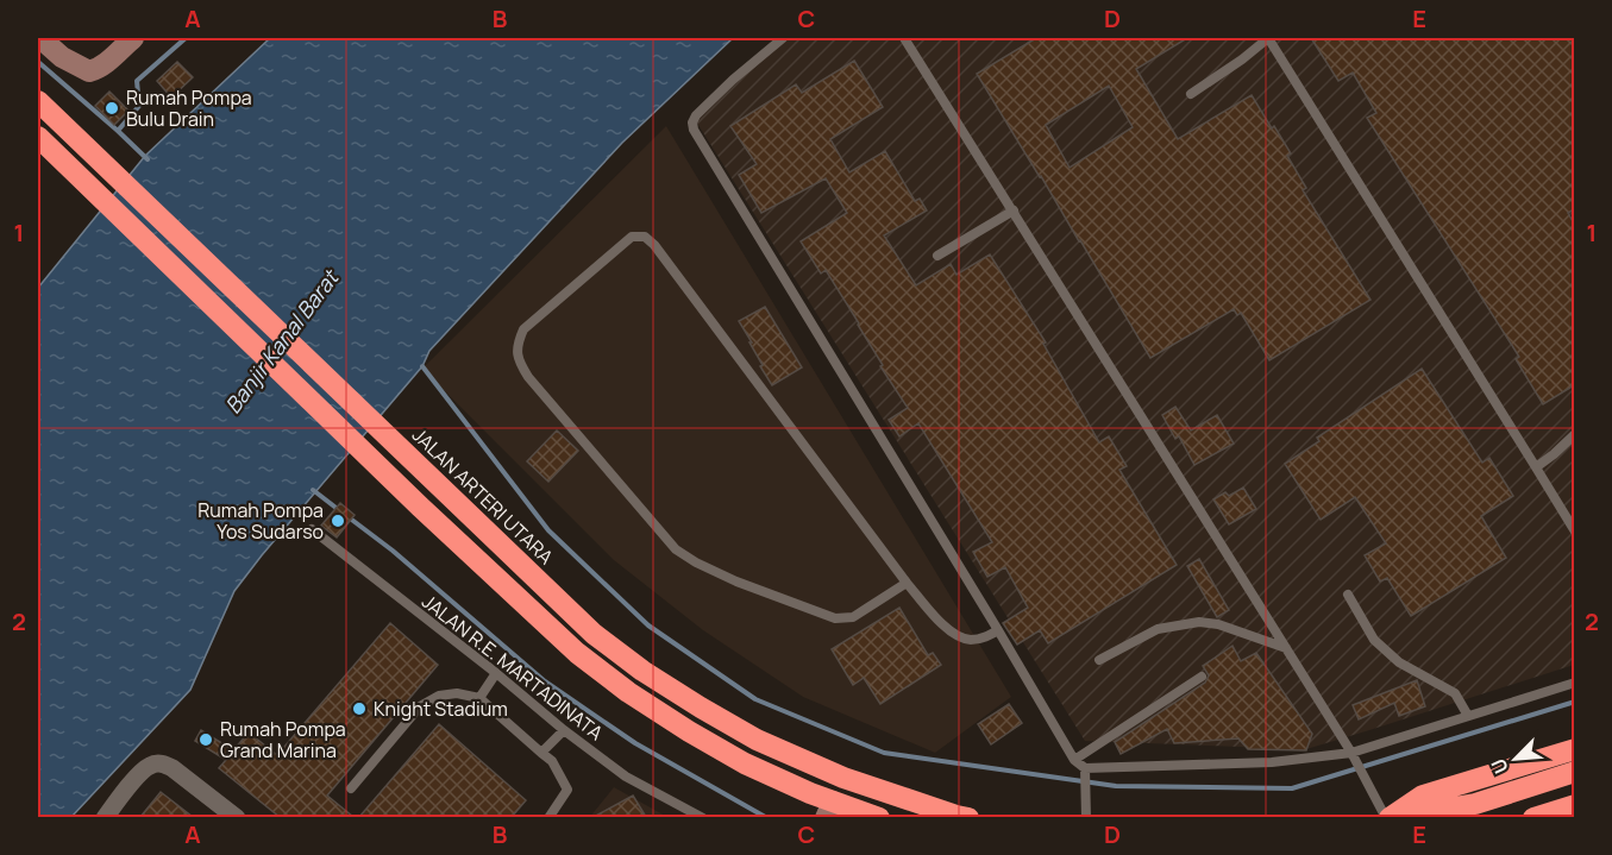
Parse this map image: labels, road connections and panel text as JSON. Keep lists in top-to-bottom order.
{
  "streets": {
    "highway": ["JALAN ARTERI UTARA"],
    "lane": ["JALAN R.E. MARTADINATA"]
  },
  "water": ["Banjir Kanal Barat"],
  "places": [
    "Rumah Pompa Bulu Drain",
    "Rumah Pompa Yos Sudarso",
    "Knight Stadium",
    "Rumah Pompa Grand Marina"
  ],
  "north": "bottom left",
  "grid": {
    "columns": [
      "A",
      "B",
      "C",
      "D",
      "E"
    ],
    "rows": ["1", "2"]
  }
}
